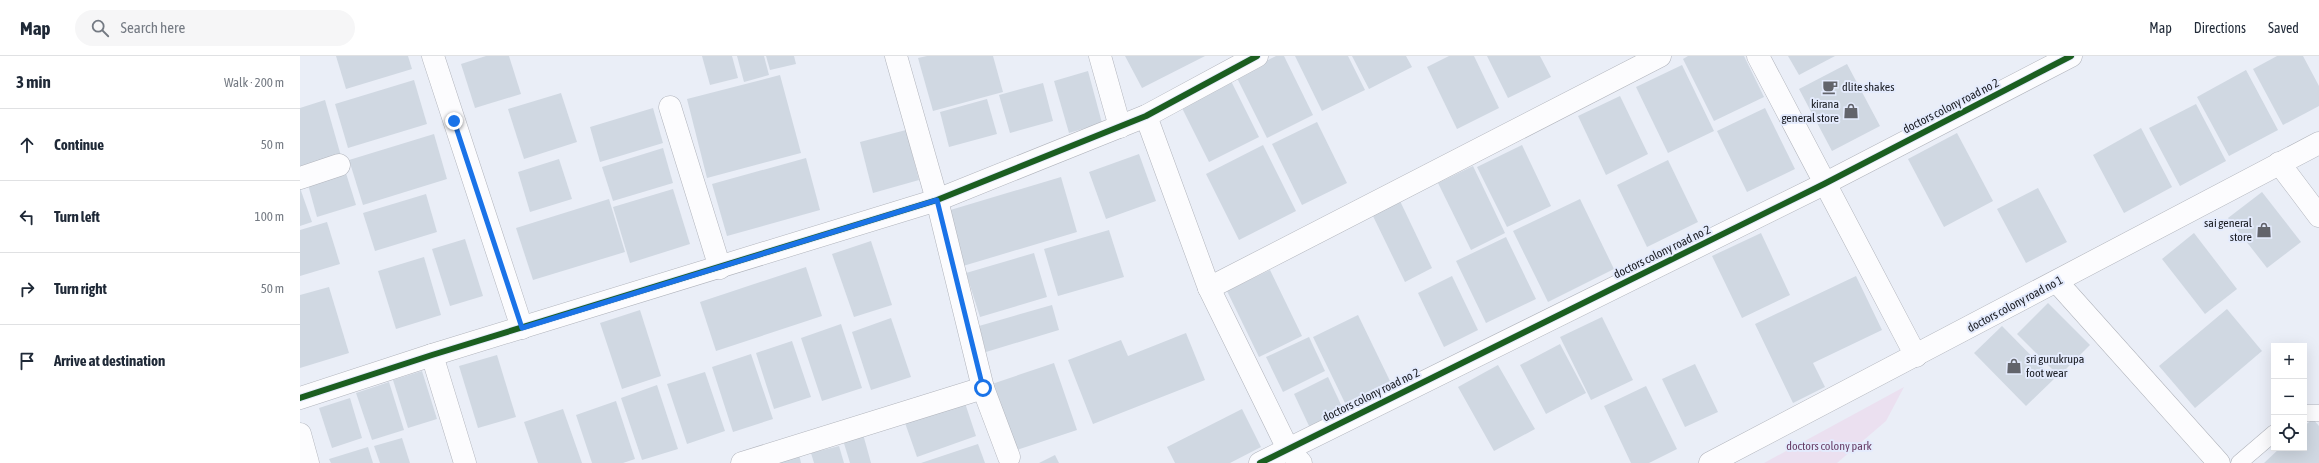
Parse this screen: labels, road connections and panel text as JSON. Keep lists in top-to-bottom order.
{
  "streets": {
    "street": ["doctors colony road no 2", "doctors colony road no 1"]
  },
  "parks": ["doctors colony park"],
  "places": {
    "cafe": ["dlite shakes"],
    "shop": ["kirana general store", "sai general store", "sri gurukrupa foot wear"]
  },
  "page": {
    "header": "Map",
    "search": "Search here",
    "nav": ["Map", "Directions", "Saved"],
    "heading": ["3 min", "Walk · 200 m"],
    "list": [
      ["Continue", "50 m"],
      ["Turn left", "100 m"],
      ["Turn right", "50 m"],
      "Arrive at destination"
    ],
    "map_buttons": ["+", "−"]
  }
}
